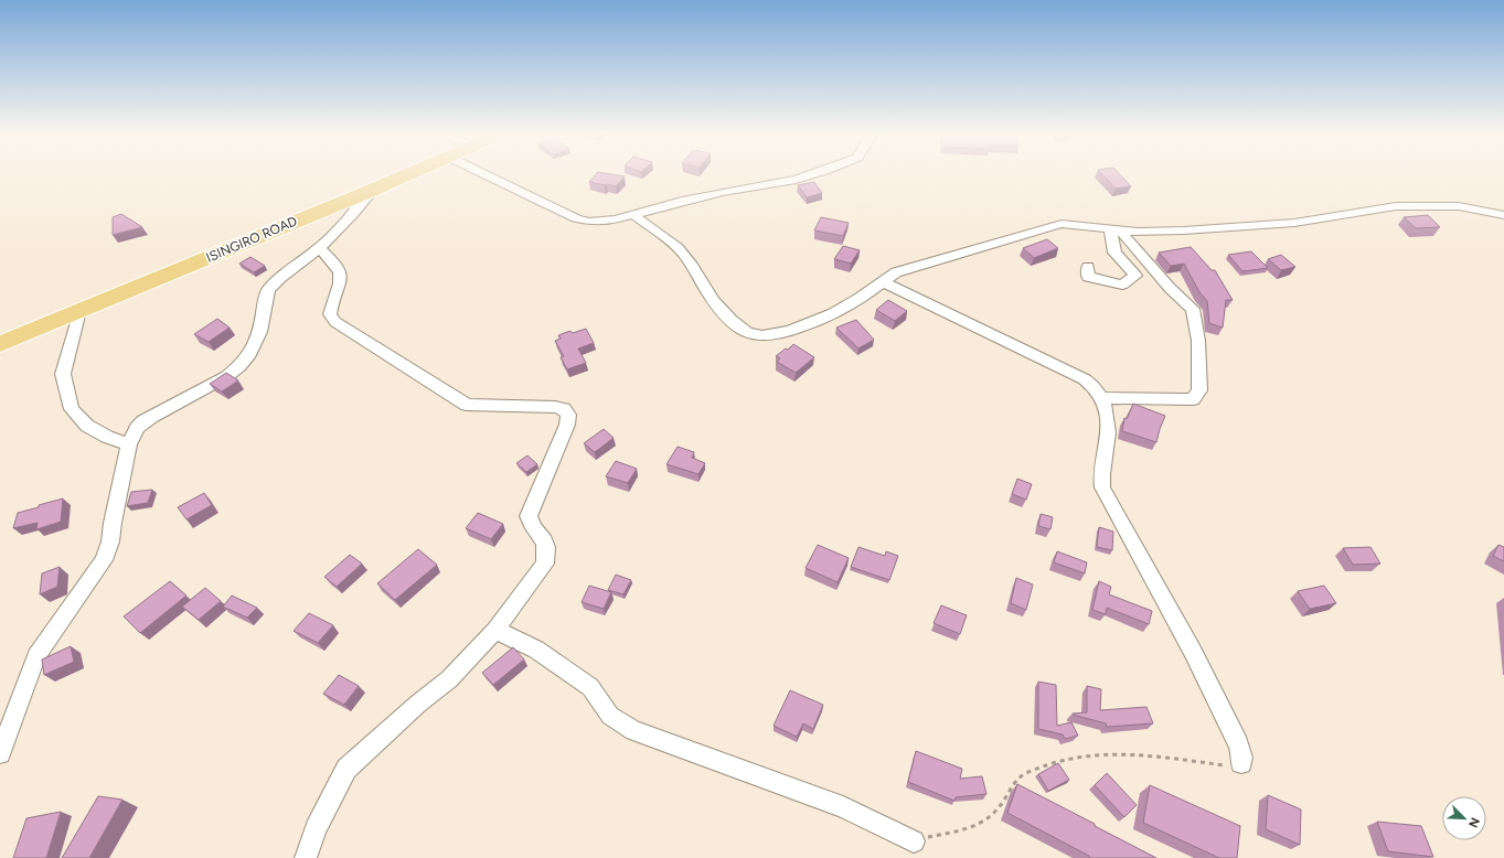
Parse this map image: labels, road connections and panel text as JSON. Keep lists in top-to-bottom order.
{
  "streets": {
    "main road": ["ISINGIRO ROAD"]
  },
  "north": "bottom right"
}
